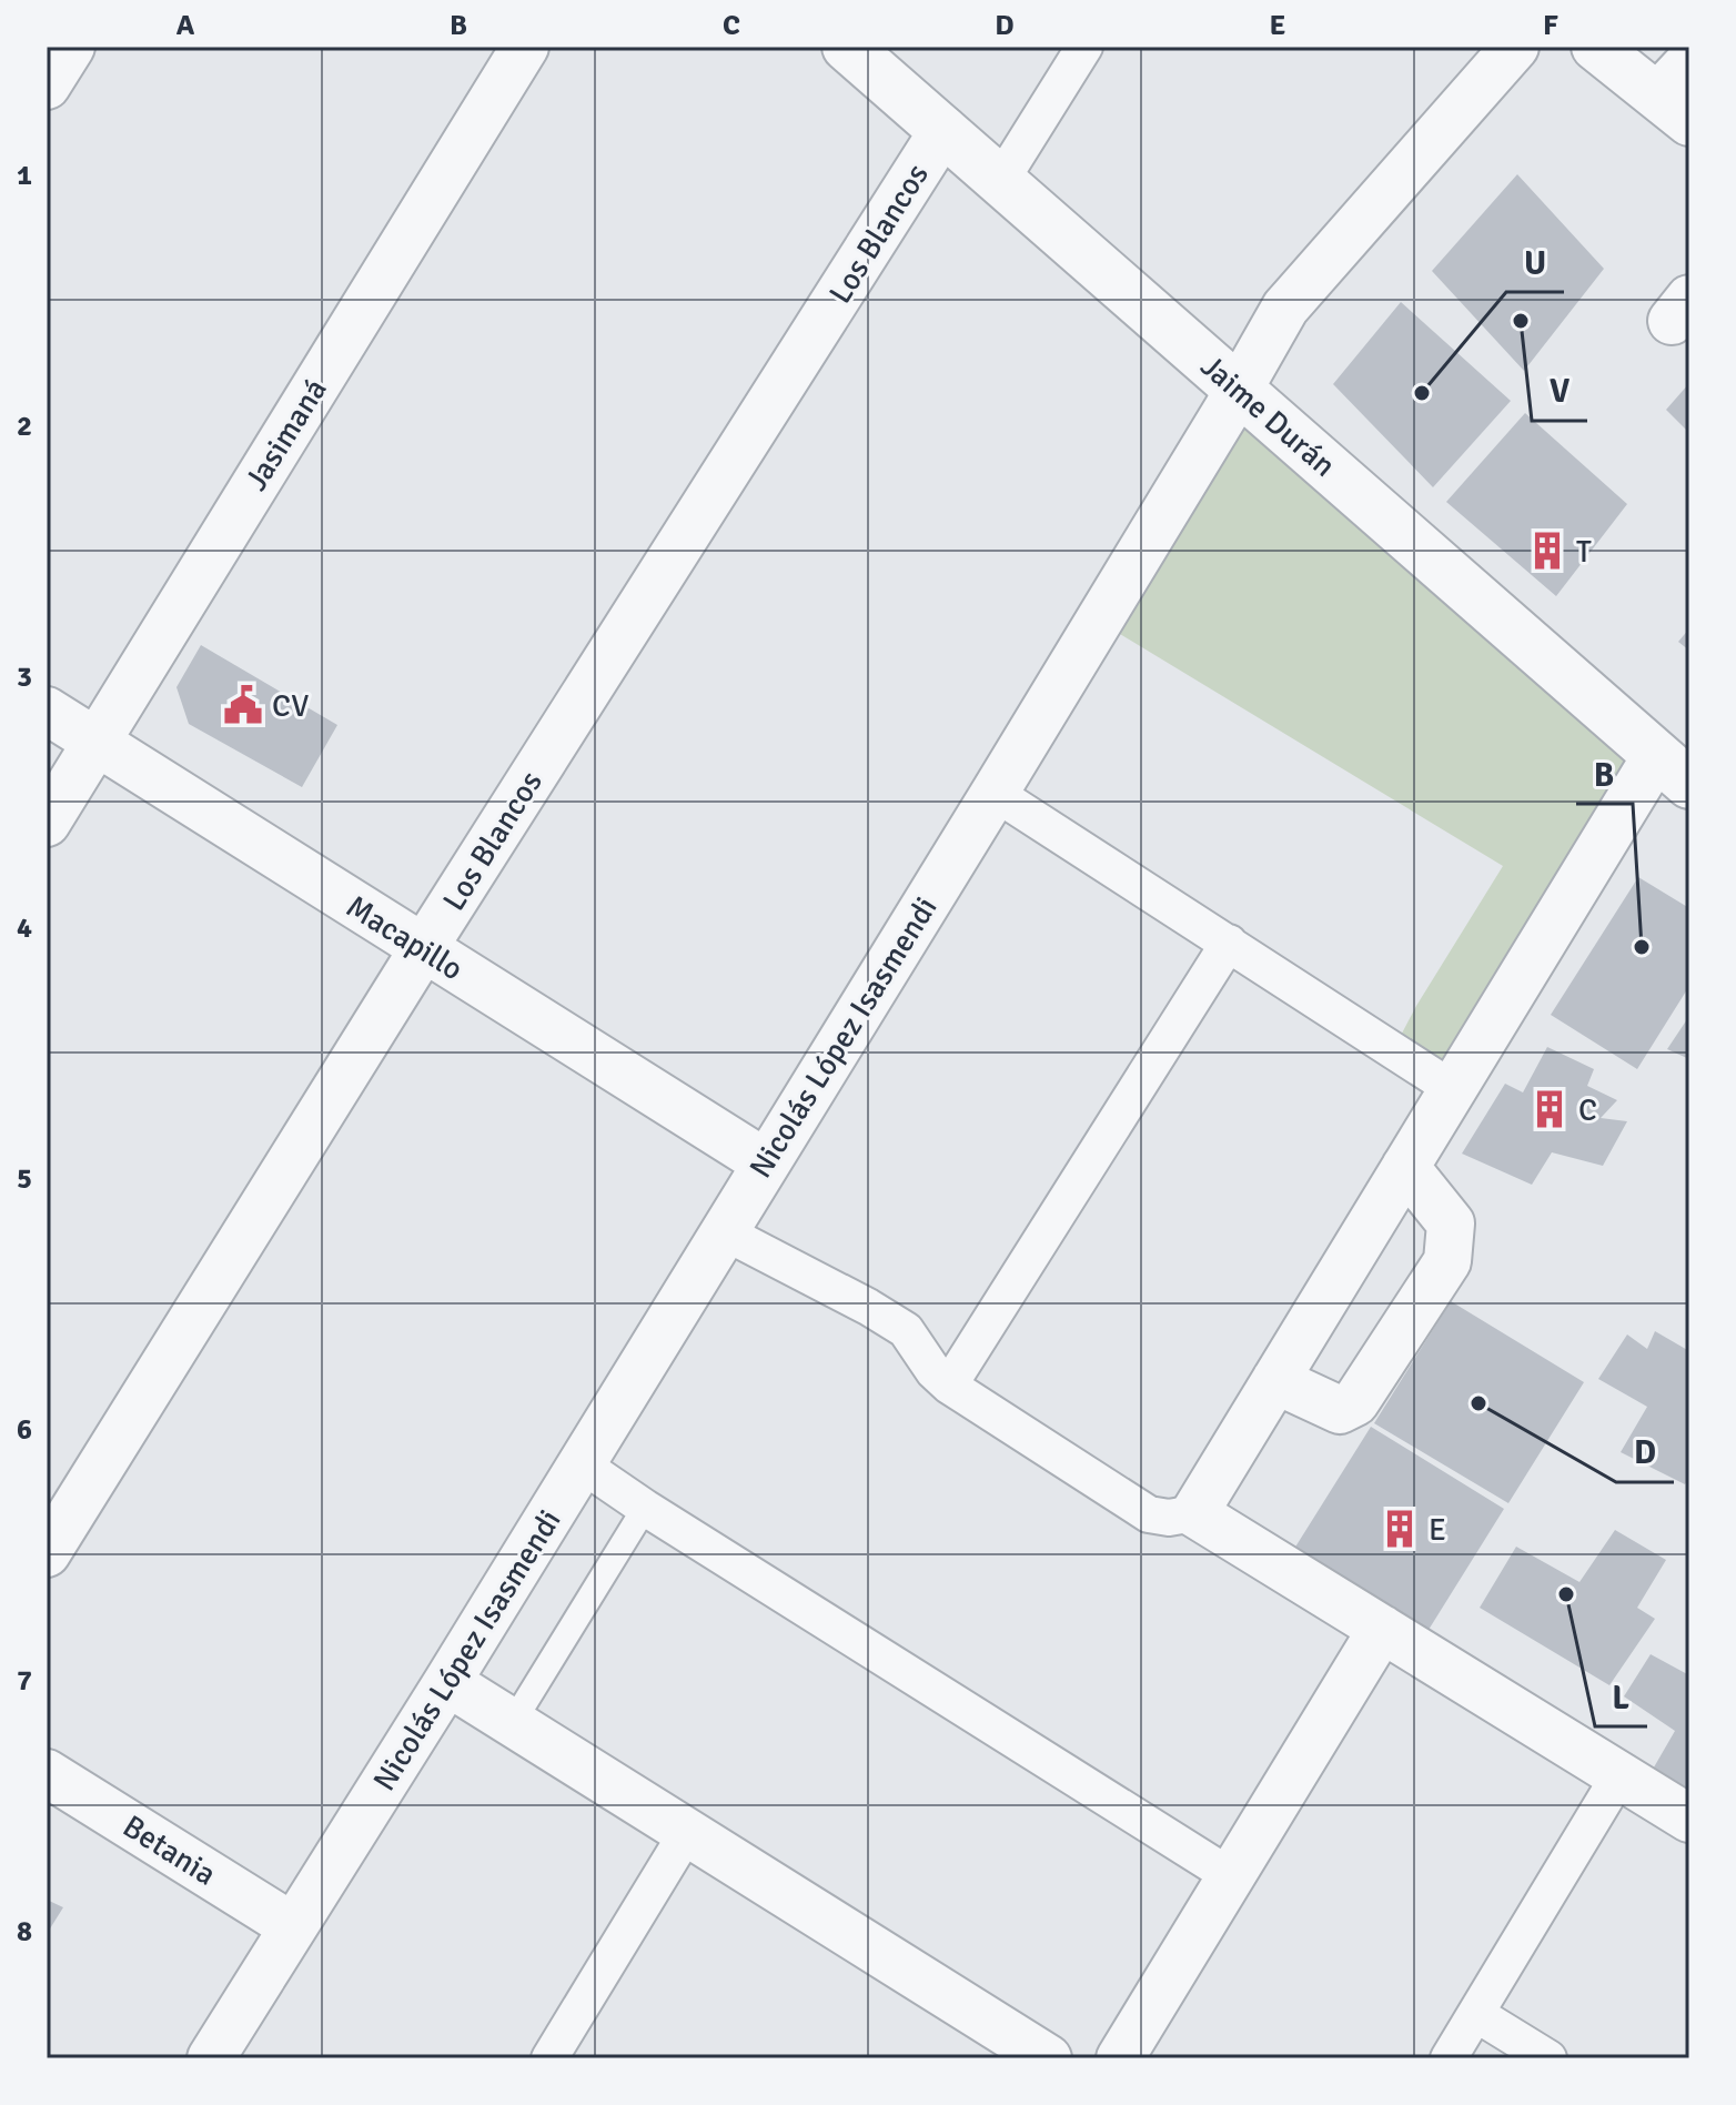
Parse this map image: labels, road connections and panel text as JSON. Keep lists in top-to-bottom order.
{
  "streets": {
    "street": [
      "Los Blancos",
      "Jaime Durán",
      "Jasimaná",
      "Macapillo",
      "Nicolás López Isasmendi",
      "Betania"
    ]
  },
  "crossings": [
    ["Los Blancos", "Jaime Durán"],
    ["Los Blancos", "Macapillo"],
    ["Jaime Durán", "Nicolás López Isasmendi"],
    ["Jasimaná", "Macapillo"],
    ["Macapillo", "Nicolás López Isasmendi"],
    ["Nicolás López Isasmendi", "Betania"]
  ],
  "places": {
    "other": [
      "V",
      "U",
      "B",
      "D",
      "L"
    ],
    "building": ["T", "C", "E"],
    "public building": ["CV"]
  },
  "grid": {
    "columns": [
      "A",
      "B",
      "C",
      "D",
      "E",
      "F"
    ],
    "rows": [
      "1",
      "2",
      "3",
      "4",
      "5",
      "6",
      "7",
      "8"
    ]
  }
}
